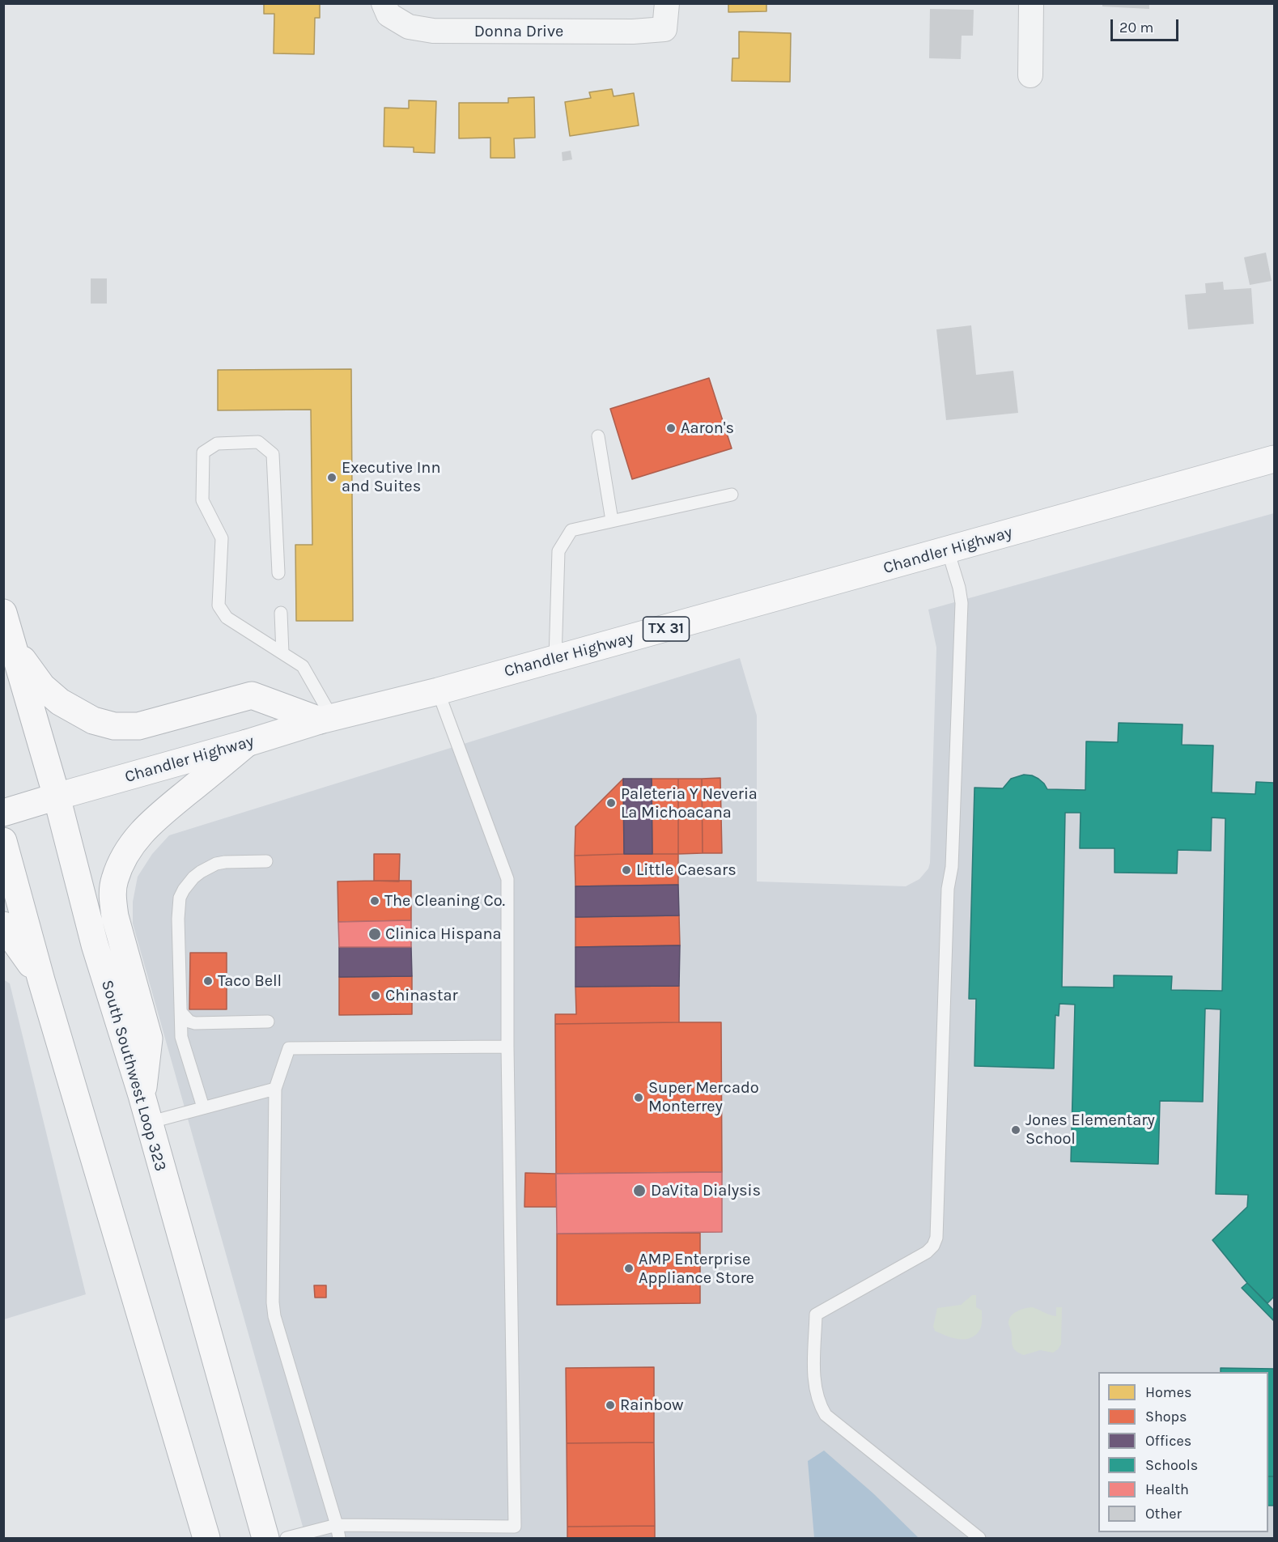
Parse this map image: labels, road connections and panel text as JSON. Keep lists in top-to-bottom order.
{
  "streets": {
    "main road": ["Chandler Highway", "TX 31", "South Southwest Loop 323"],
    "street": ["Donna Drive"]
  },
  "crossings": [
    ["Chandler Highway", "South Southwest Loop 323"]
  ],
  "places": [
    "Aaron's",
    "Executive Inn and Suites",
    "Paleteria Y Neveria La Michoacana",
    "Little Caesars",
    "The Cleaning Co.",
    "Clinica Hispana",
    "Taco Bell",
    "Chinastar",
    "Super Mercado Monterrey",
    "Jones Elementary School",
    "DaVita Dialysis",
    "AMP Enterprise Appliance Store",
    "Rainbow"
  ],
  "legend": [
    "Homes",
    "Shops",
    "Offices",
    "Schools",
    "Health",
    "Other"
  ],
  "scale_bar": "20 m"
}
